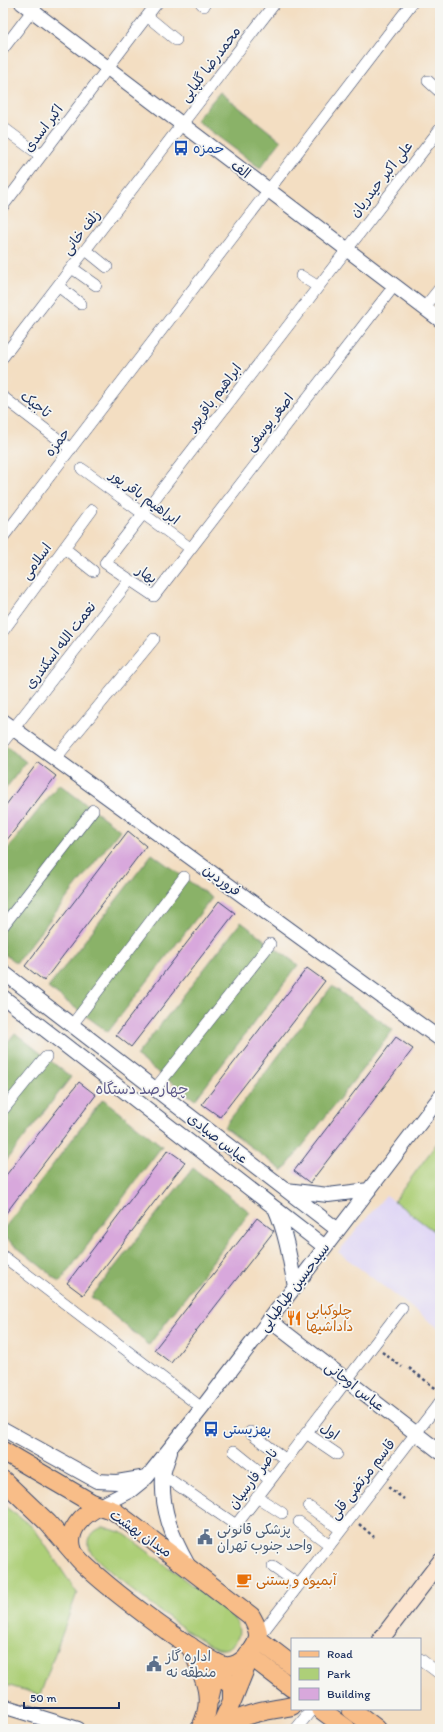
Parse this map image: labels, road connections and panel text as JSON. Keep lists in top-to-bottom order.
{
  "streets": {
    "main road": ["میدان بهشت"],
    "street": [
      "محمدرضا گلپایی",
      "اکبر اسدی",
      "الف",
      "علی اکبر حیدریان",
      "زلف خانی",
      "ابراهیم باقرپور",
      "تاجیک",
      "اصغر یوسفی",
      "حمزه",
      "ابراهیم باقر پور",
      "اسلامی",
      "بهار",
      "نعمت الله اسکندری",
      "فروردین",
      "عباس صیادی",
      "سیدحسین طباطبایی",
      "عباس اوجانی",
      "اول",
      "ناصر فارسیان",
      "قاسم مرتضی قلی"
    ]
  },
  "crossings": [
    ["محمدرضا گلپایی", "الف"],
    ["محمدرضا گلپایی", "زلف خانی"],
    ["اکبر اسدی", "الف"],
    ["الف", "علی اکبر حیدریان"],
    ["الف", "زلف خانی"],
    ["الف", "ابراهیم باقرپور"],
    ["الف", "اصغر یوسفی"],
    ["الف", "حمزه"],
    ["علی اکبر حیدریان", "ابراهیم باقرپور"],
    ["ابراهیم باقرپور", "ابراهیم باقر پور"],
    ["ابراهیم باقرپور", "بهار"],
    ["تاجیک", "حمزه"],
    ["اصغر یوسفی", "ابراهیم باقر پور"],
    ["اصغر یوسفی", "بهار"],
    ["بهار", "نعمت الله اسکندری"],
    ["نعمت الله اسکندری", "فروردین"],
    ["عباس صیادی", "سیدحسین طباطبایی"],
    ["سیدحسین طباطبایی", "عباس اوجانی"],
    ["سیدحسین طباطبایی", "میدان بهشت"],
    ["عباس اوجانی", "ناصر فارسیان"],
    ["عباس اوجانی", "قاسم مرتضی قلی"],
    ["اول", "ناصر فارسیان"],
    ["قاسم مرتضی قلی", "میدان بهشت"]
  ],
  "districts": ["چهارصد دستگاه"],
  "places": {
    "bus stop": ["حمزه", "بهزیستی"],
    "restaurant": ["چلوکبابی داداشیها"],
    "public building": ["پزشکی قانونی واحد جنوب تهران", "اداره گاز منطقه نه"],
    "cafe": ["آبمیوه و بستنی"]
  },
  "legend": ["Road", "Park", "Building"],
  "scale_bar": "50 m"
}
